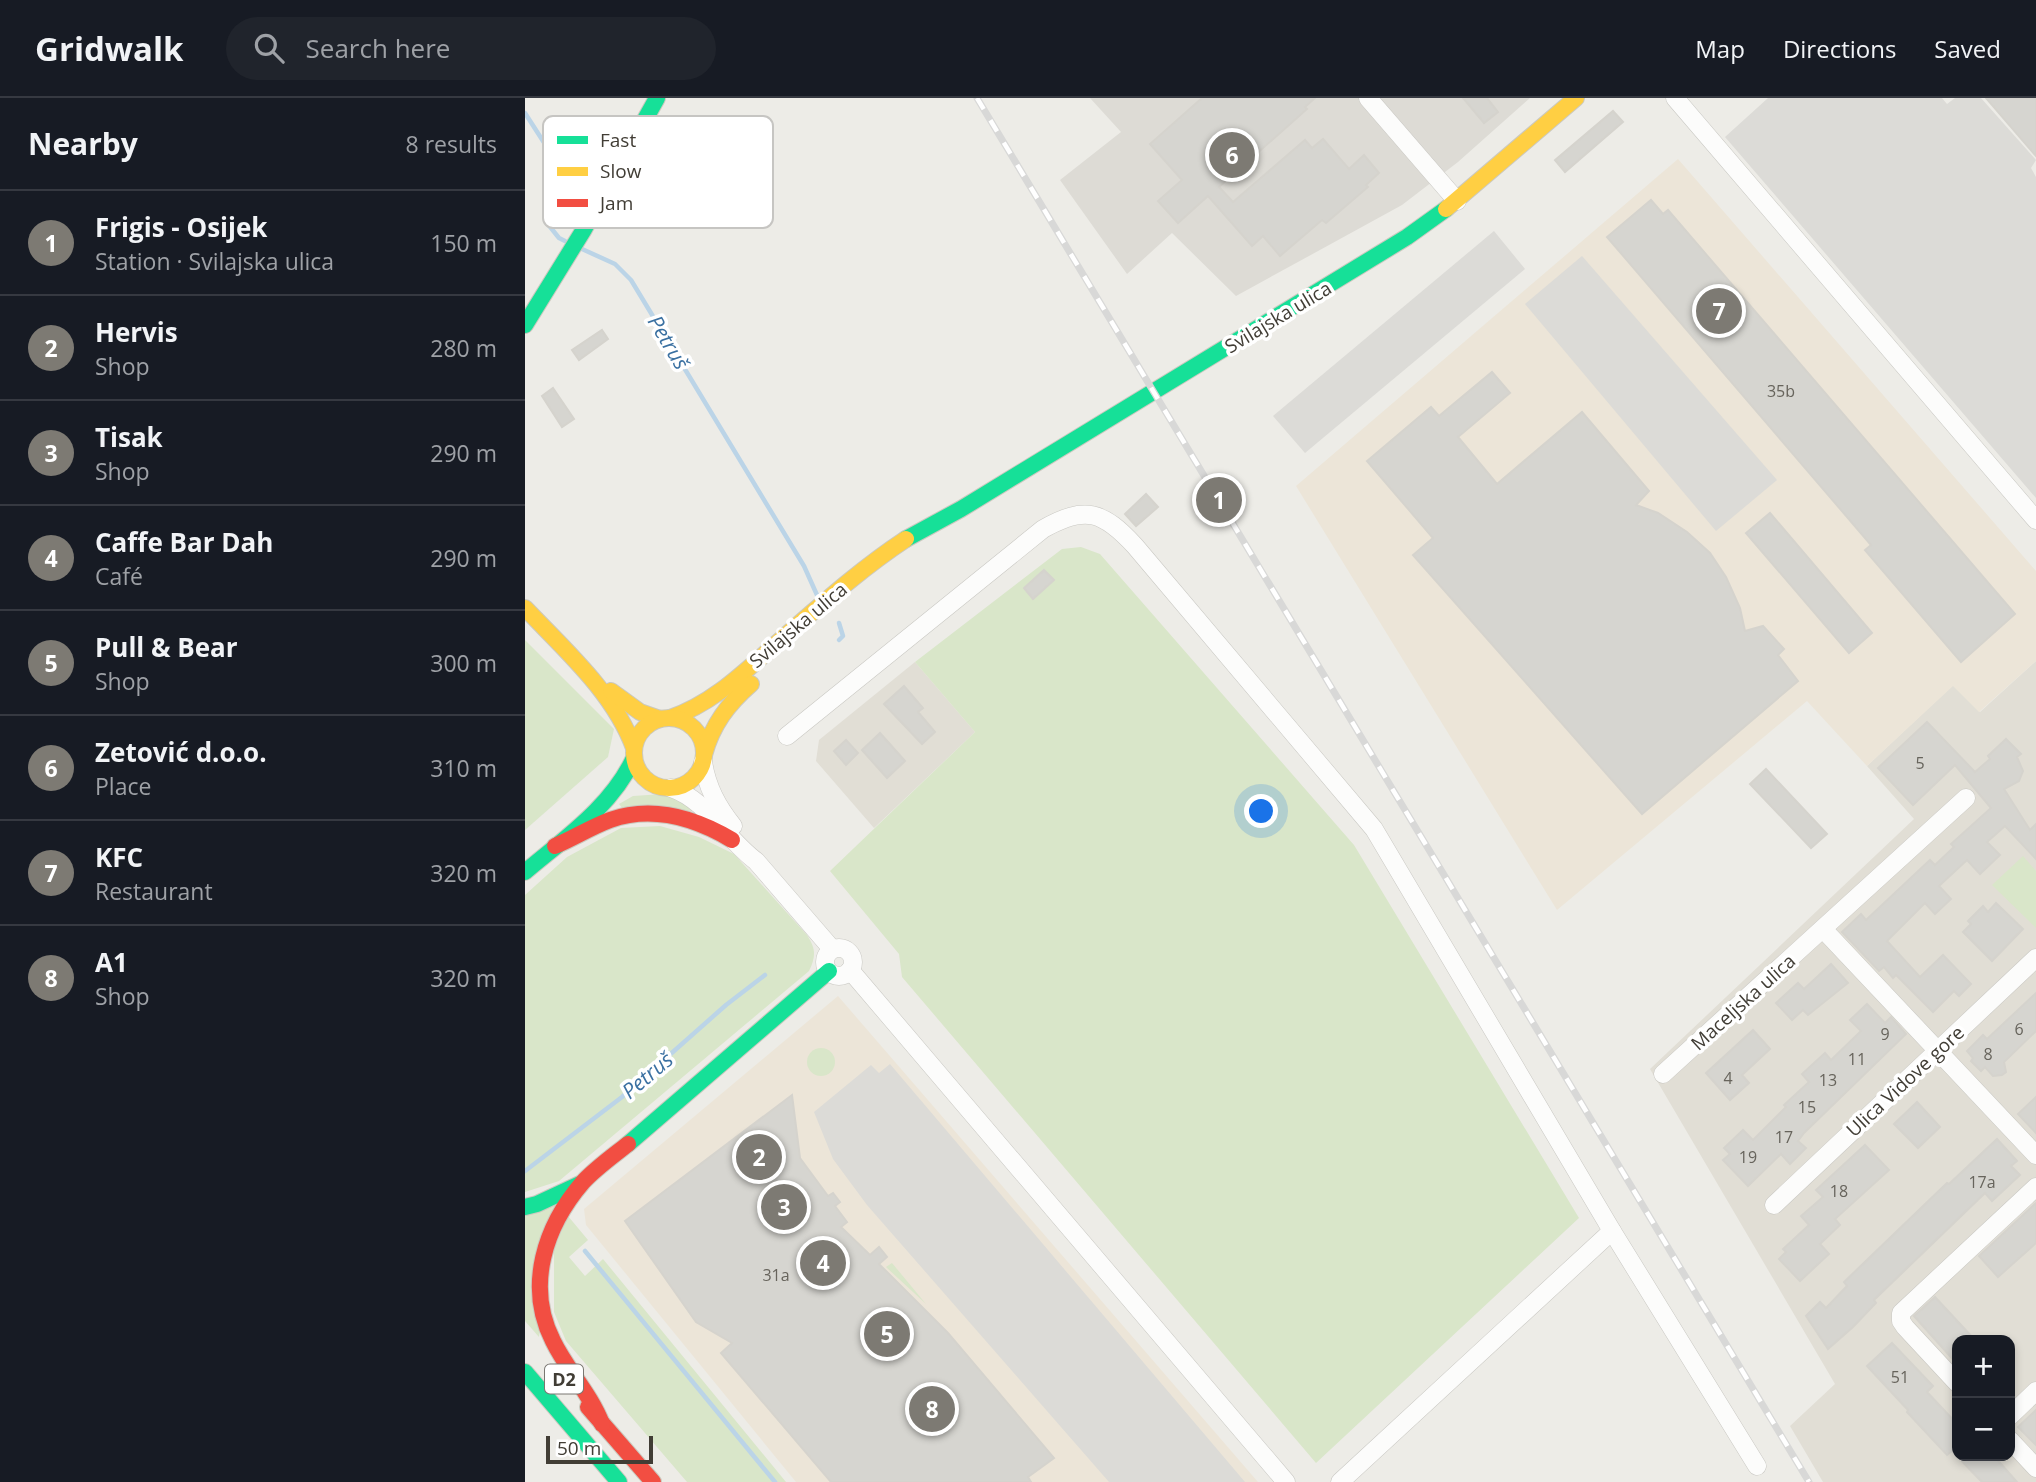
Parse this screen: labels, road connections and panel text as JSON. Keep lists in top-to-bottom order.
{
  "streets": {
    "main road": ["Svilajska ulica", "D2"],
    "street": ["Maceljska ulica", "Ulica Vidove gore"]
  },
  "water": ["Petruš"],
  "house_numbers": [
    "35b",
    "5",
    "6",
    "9",
    "8",
    "11",
    "4",
    "13",
    "15",
    "17",
    "19",
    "17a",
    "18",
    "31a",
    "51"
  ],
  "legend": ["Fast", "Slow", "Jam"],
  "scale_bar": "50 m",
  "page": {
    "header": "Gridwalk",
    "search": "Search here",
    "nav": ["Map", "Directions", "Saved"],
    "heading": ["Nearby", "8 results"],
    "pins": [
      "6",
      "7",
      "1",
      "2",
      "3",
      "4",
      "5",
      "8"
    ],
    "list": [
      {
        "mark": "1",
        "name": "Frigis - Osijek",
        "note": "Station · Svilajska ulica",
        "value": "150 m"
      },
      {
        "mark": "2",
        "name": "Hervis",
        "note": "Shop",
        "value": "280 m"
      },
      {
        "mark": "3",
        "name": "Tisak",
        "note": "Shop",
        "value": "290 m"
      },
      {
        "mark": "4",
        "name": "Caffe Bar Dah",
        "note": "Café",
        "value": "290 m"
      },
      {
        "mark": "5",
        "name": "Pull & Bear",
        "note": "Shop",
        "value": "300 m"
      },
      {
        "mark": "6",
        "name": "Zetović d.o.o.",
        "note": "Place",
        "value": "310 m"
      },
      {
        "mark": "7",
        "name": "KFC",
        "note": "Restaurant",
        "value": "320 m"
      },
      {
        "mark": "8",
        "name": "A1",
        "note": "Shop",
        "value": "320 m"
      }
    ],
    "map_buttons": ["+", "−"],
    "scale": "50 m"
  }
}
